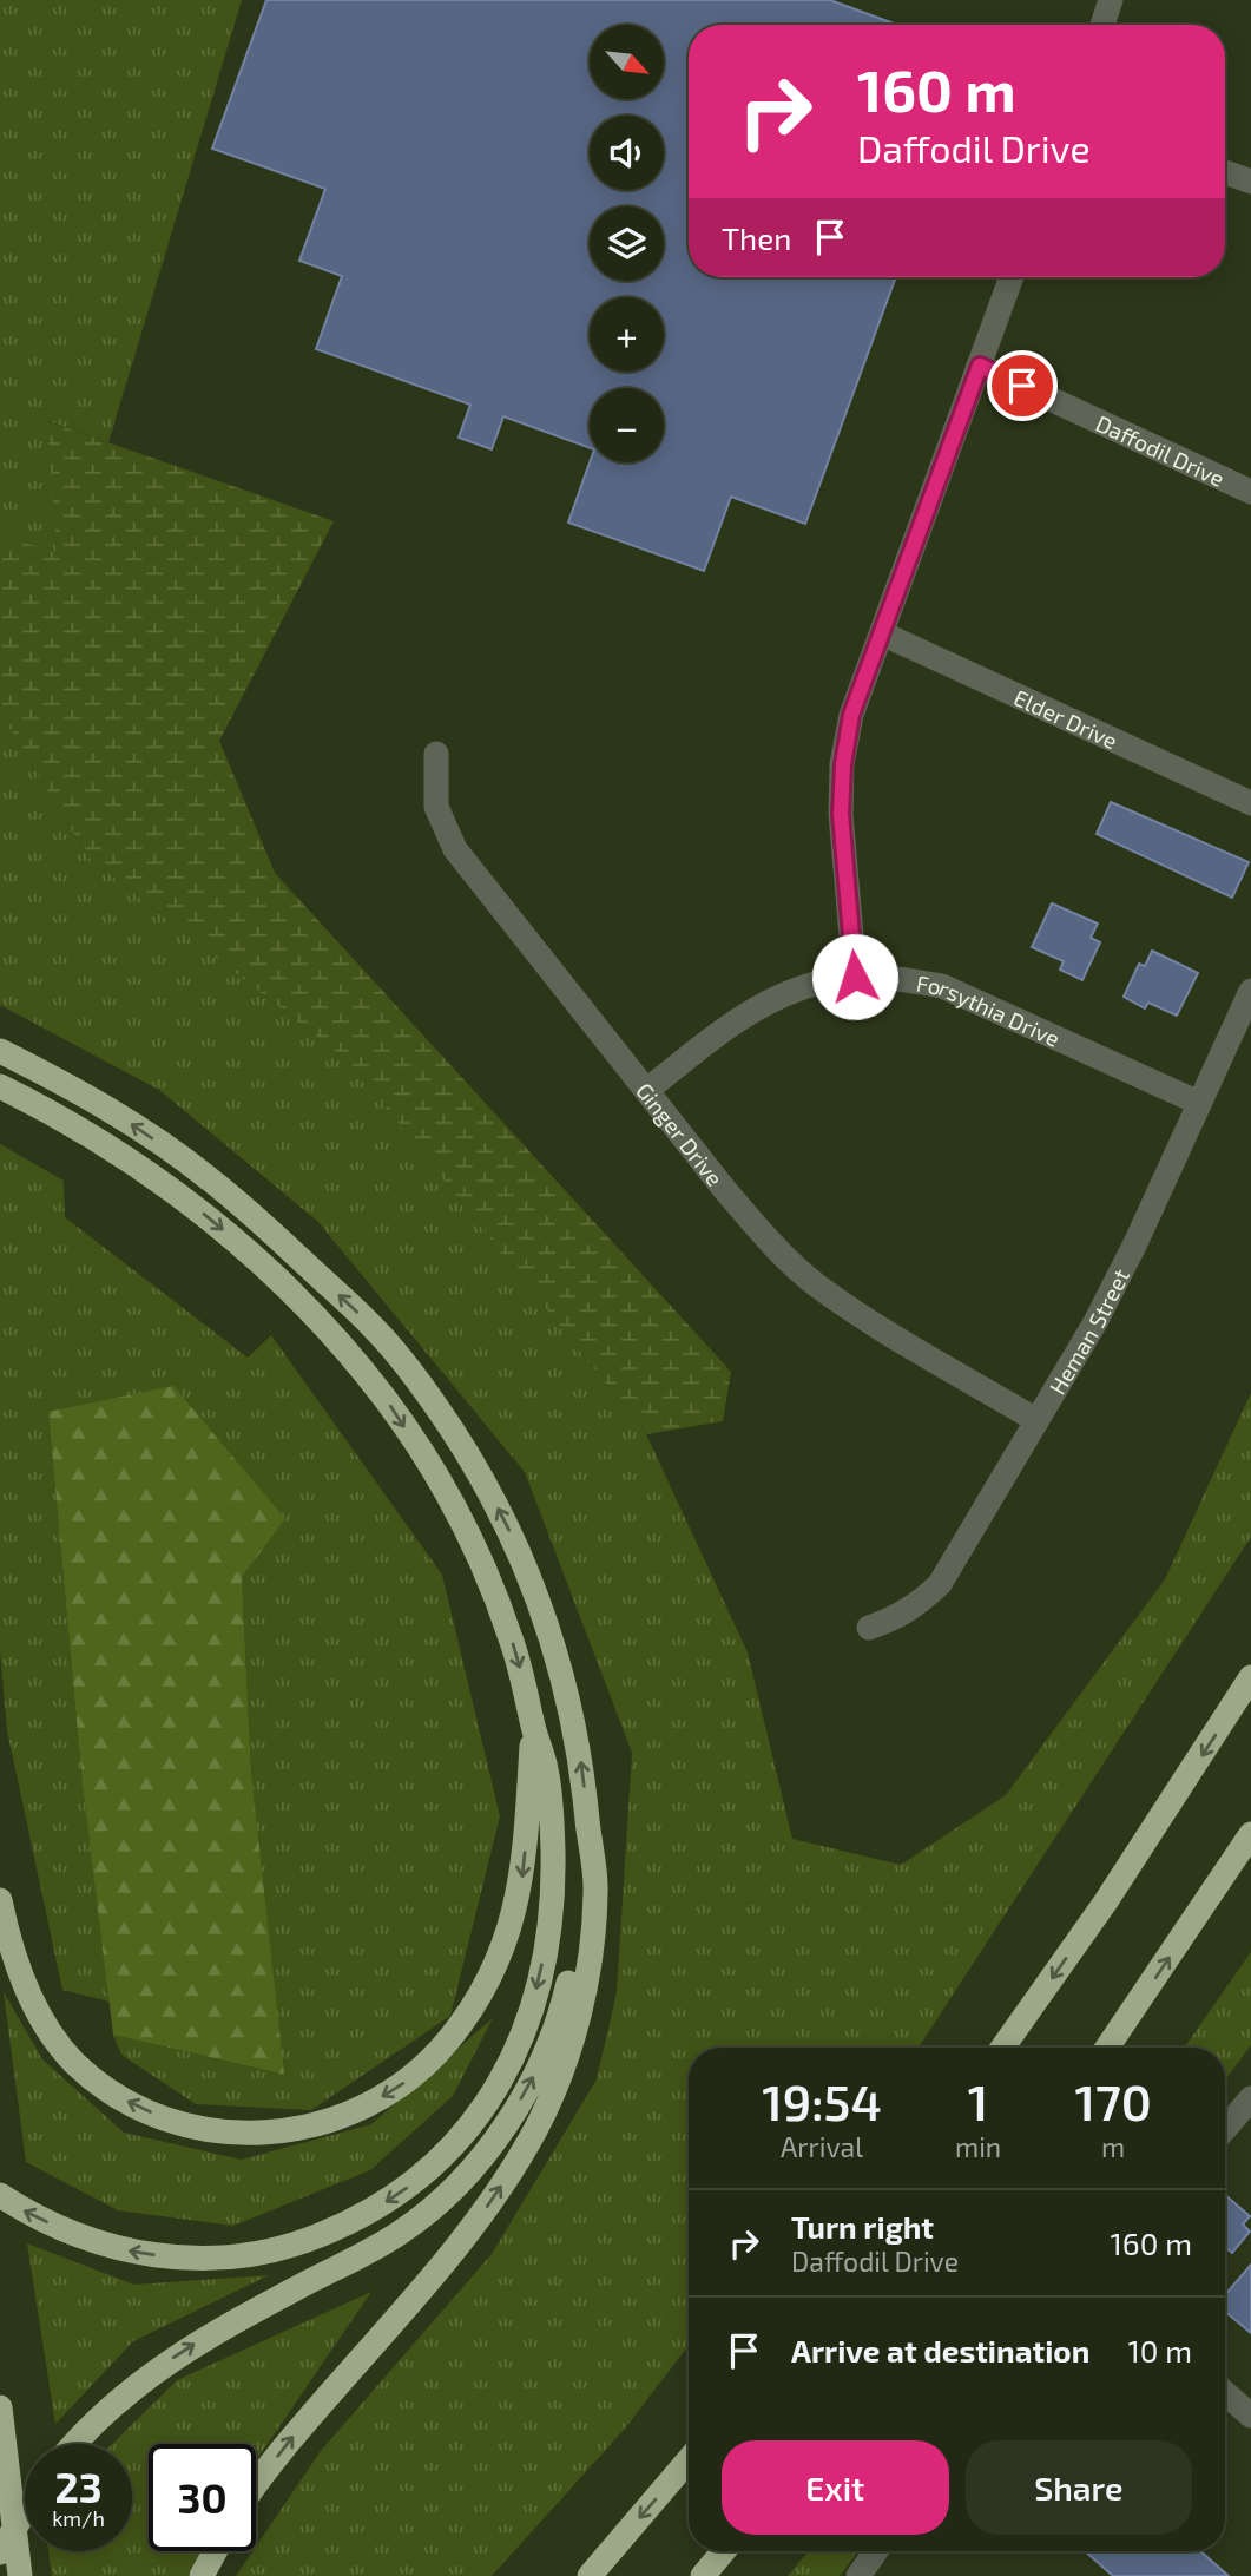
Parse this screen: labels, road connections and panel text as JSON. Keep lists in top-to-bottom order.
{
  "streets": {
    "street": [
      "Daffodil Drive",
      "Elder Drive",
      "Forsythia Drive",
      "Ginger Drive",
      "Heman Street"
    ]
  },
  "crossings": [
    ["Forsythia Drive", "Ginger Drive"],
    ["Forsythia Drive", "Heman Street"],
    ["Ginger Drive", "Heman Street"]
  ],
  "north": "bottom right",
  "page": {
    "map_buttons": ["+", "−"],
    "turn": ["160 m", "Daffodil Drive"],
    "then": "Then",
    "eta": [
      "19:54",
      "Arrival",
      "1",
      "min",
      "170",
      "m"
    ],
    "list": [
      {
        "name": "Turn right",
        "note": "Daffodil Drive",
        "value": "160 m"
      },
      {
        "name": "Arrive at destination",
        "value": "10 m"
      }
    ],
    "buttons": ["Exit", "Share"],
    "speed": "23 km/h",
    "limit": "30"
  }
}
